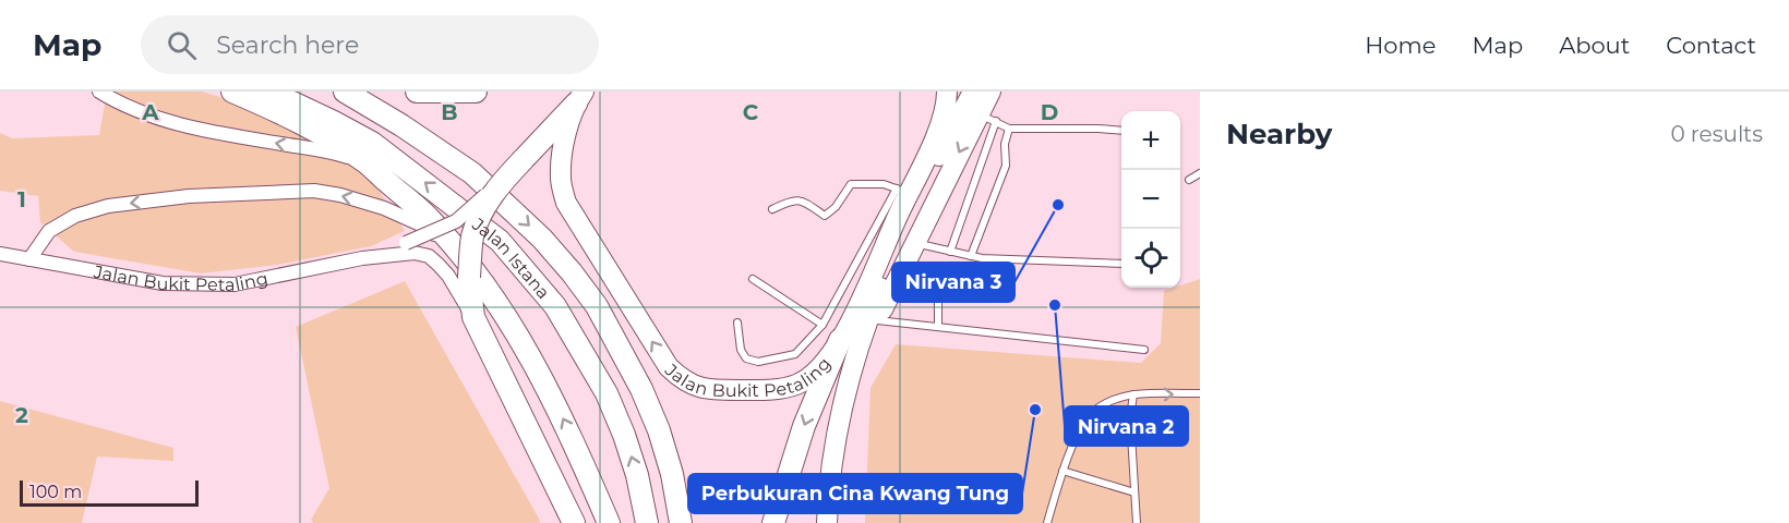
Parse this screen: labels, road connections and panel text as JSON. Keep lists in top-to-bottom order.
{
  "streets": {
    "main road": ["Jalan Istana", "Jalan Bukit Petaling"]
  },
  "places": ["Nirvana 3", "Nirvana 2", "Perbukuran Cina Kwang Tung"],
  "scale_bar": "100 m",
  "page": {
    "header": "Map",
    "search": "Search here",
    "nav": [
      "Home",
      "Map",
      "About",
      "Contact"
    ],
    "heading": ["Nearby", "0 results"],
    "map_buttons": ["+", "−"],
    "scale": "100 m"
  },
  "grid": {
    "columns": [
      "A",
      "B",
      "C",
      "D"
    ],
    "rows": ["1", "2"]
  }
}
